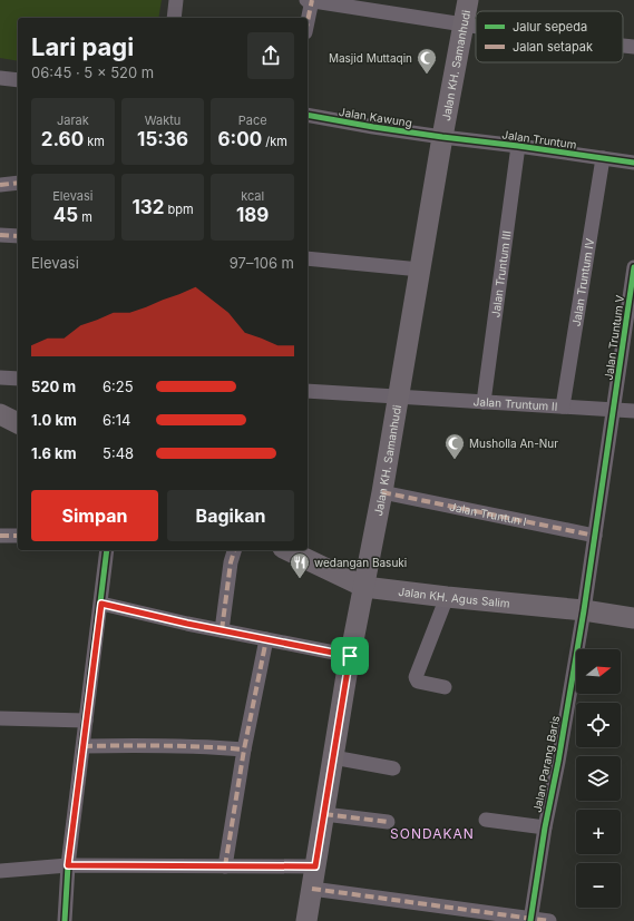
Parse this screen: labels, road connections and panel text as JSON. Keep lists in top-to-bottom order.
{
  "streets": {
    "main road": ["Jalan KH. Samanhudi", "Jalan KH. Agus Salim"],
    "street": [
      "Jalan Kawung",
      "Jalan Truntum",
      "Jalan Truntum III",
      "Jalan Truntum IV",
      "Jalan Truntum V",
      "Jalan Truntum II",
      "Jalan Truntun I",
      "Jalan Parang Baris"
    ]
  },
  "crossings": [
    ["Jalan KH. Samanhudi", "Jalan Kawung"],
    ["Jalan KH. Samanhudi", "Jalan Truntum"],
    ["Jalan KH. Samanhudi", "Jalan Truntum II"],
    ["Jalan KH. Samanhudi", "Jalan Truntun I"],
    ["Jalan KH. Samanhudi", "Jalan KH. Agus Salim"],
    ["Jalan Kawung", "Jalan Truntum"],
    ["Jalan Truntum", "Jalan Truntum III"],
    ["Jalan Truntum", "Jalan Truntum IV"],
    ["Jalan Truntum III", "Jalan Truntum II"],
    ["Jalan Truntum IV", "Jalan Truntum II"],
    ["Jalan Truntum V", "Jalan Truntum II"],
    ["Jalan Truntum V", "Jalan Truntun I"],
    ["Jalan Truntum V", "Jalan Parang Baris"],
    ["Jalan Truntun I", "Jalan Parang Baris"],
    ["Jalan KH. Agus Salim", "Jalan Parang Baris"]
  ],
  "districts": ["SONDAKAN"],
  "places": {
    "mosque": ["Masjid Muttaqin", "Musholla An-Nur"],
    "restaurant": ["wedangan Basuki"]
  },
  "legend": ["Jalur sepeda", "Jalan setapak"],
  "north": "right",
  "page": {
    "heading": ["Lari pagi", "06:45 · 5 × 520 m"],
    "stats": [
      ["Jarak", "2.60 km"],
      ["Waktu", "15:36"],
      ["Pace", "6:00 /km"],
      ["Elevasi", "45 m"],
      ["132 bpm"],
      ["kcal", "189"]
    ],
    "chart": ["Elevasi", "97–106 m"],
    "list": [
      {
        "name": "520 m",
        "note": "6:25"
      },
      {
        "name": "1.0 km",
        "note": "6:14"
      },
      {
        "name": "1.6 km",
        "note": "5:48"
      }
    ],
    "buttons": ["Simpan", "Bagikan"],
    "map_buttons": ["+", "−"]
  }
}
